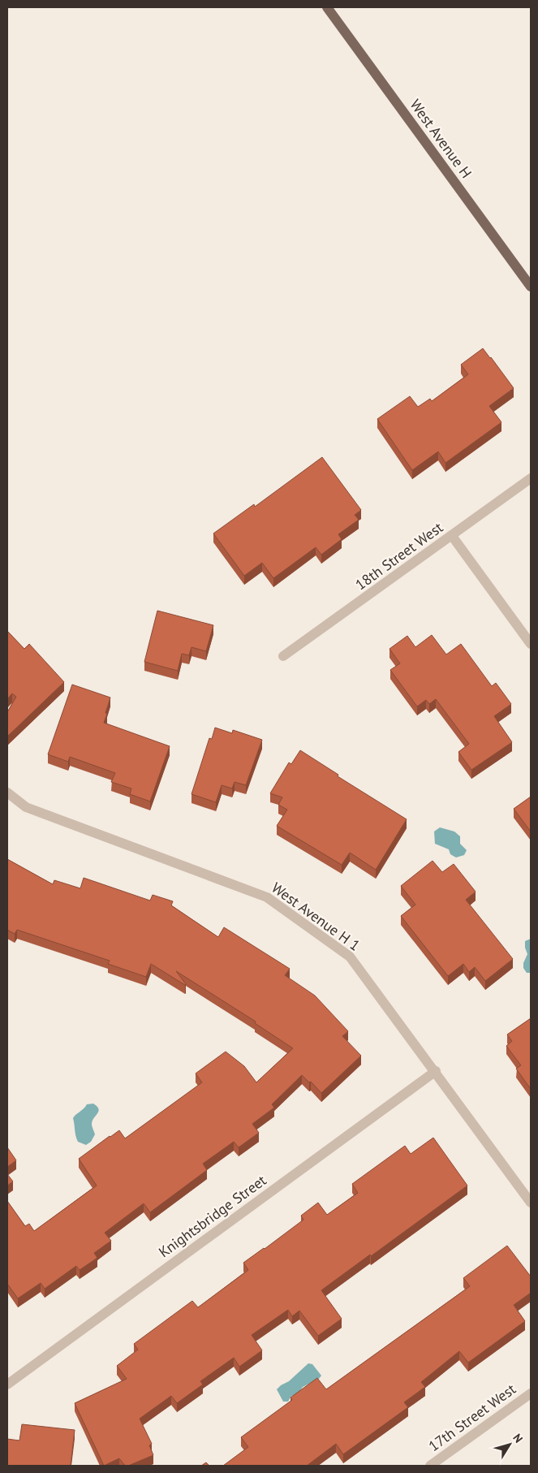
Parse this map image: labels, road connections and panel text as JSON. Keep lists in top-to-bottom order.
{
  "streets": {
    "main road": ["West Avenue H"],
    "street": [
      "18th Street West",
      "West Avenue H 1",
      "Knightsbridge Street",
      "17th Street West"
    ]
  },
  "crossings": [
    ["West Avenue H 1", "Knightsbridge Street"]
  ],
  "north": "top right"
}
